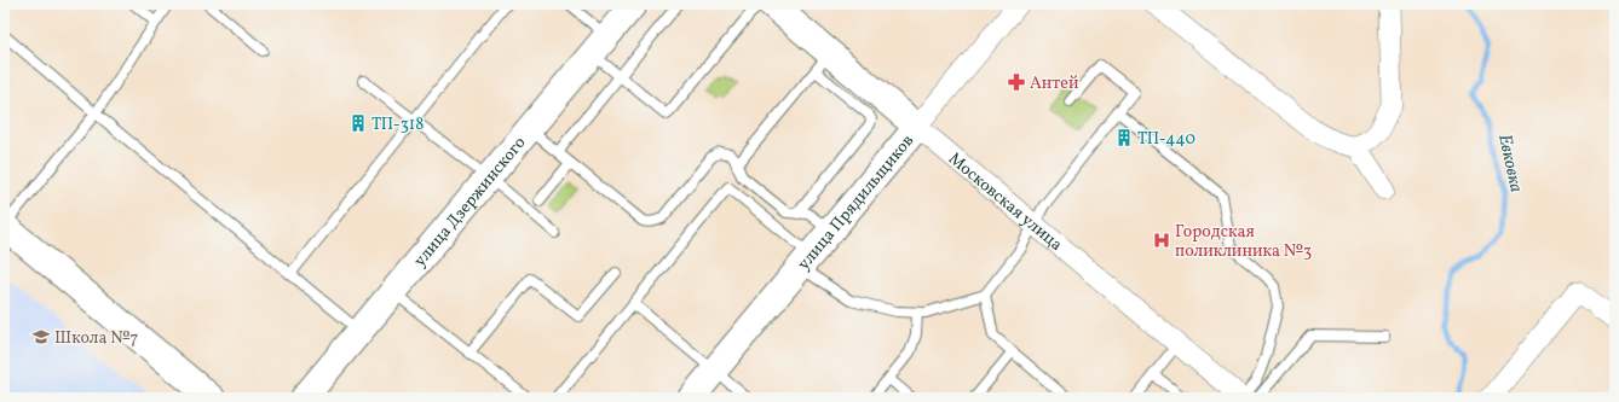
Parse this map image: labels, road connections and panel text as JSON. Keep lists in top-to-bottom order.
{
  "streets": {
    "street": ["улица Дзержинского", "улица Прядильщиков", "Московская улица"]
  },
  "crossings": [
    ["улица Прядильщиков", "Московская улица"]
  ],
  "water": ["Евковка"],
  "places": {
    "pharmacy": ["Антей"],
    "building": ["ТП-318", "ТП-440"],
    "hospital": ["Городская поликлиника №3"],
    "school or university": ["Школа №7"]
  }
}
